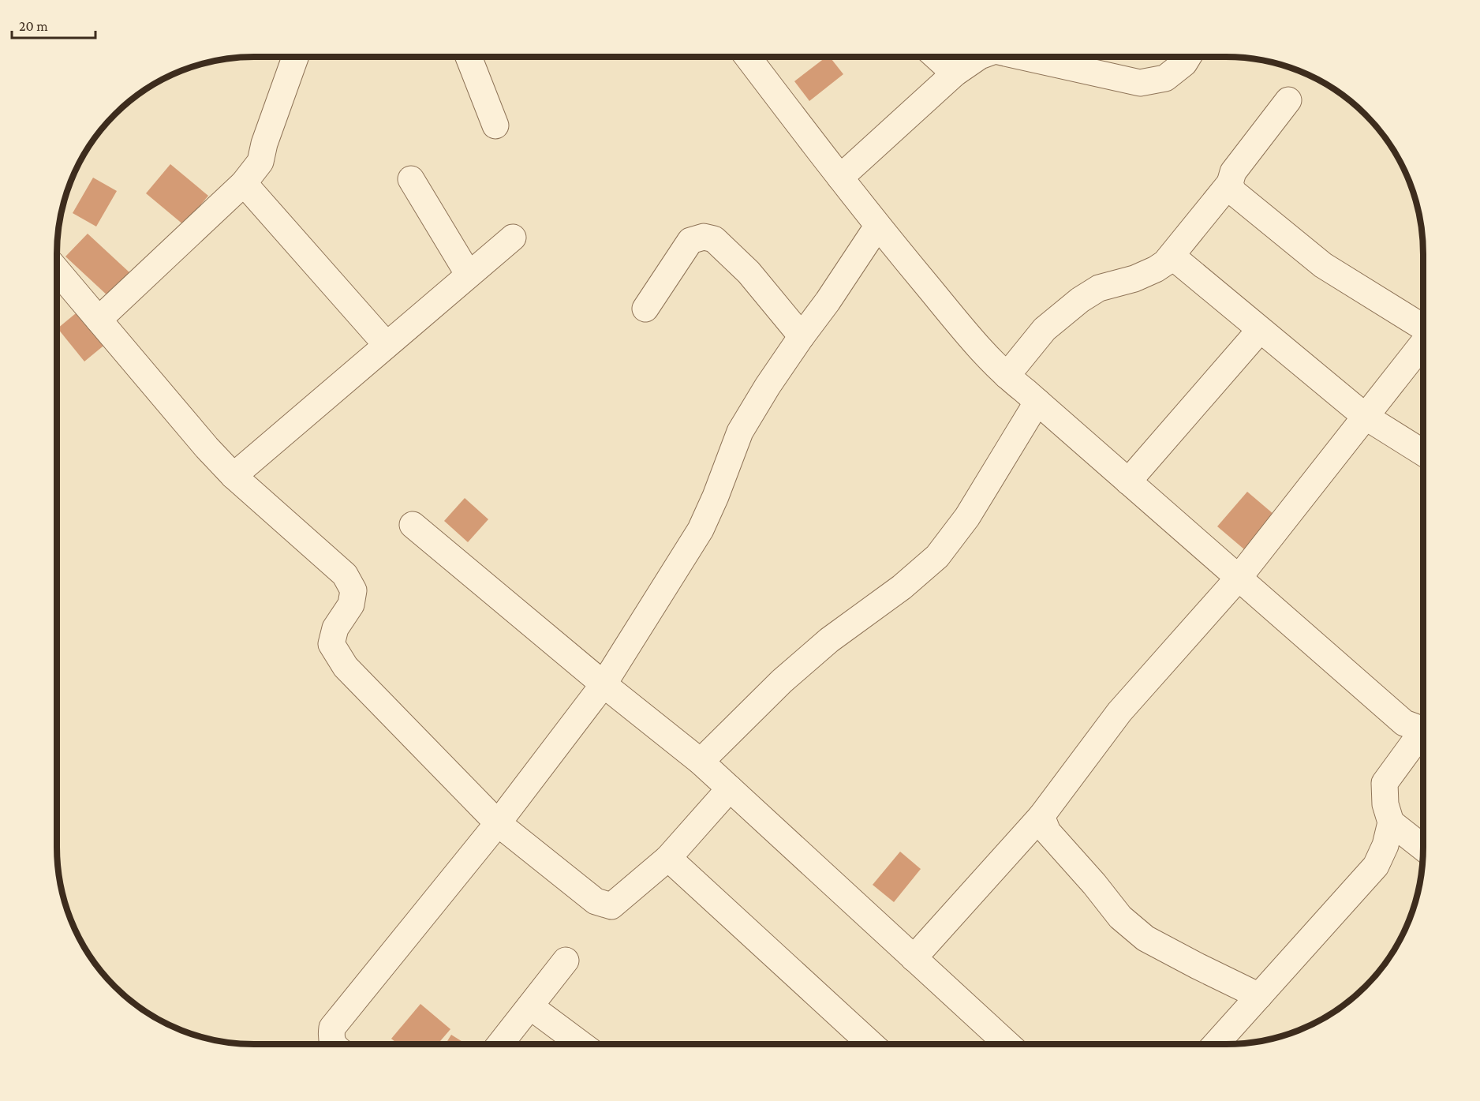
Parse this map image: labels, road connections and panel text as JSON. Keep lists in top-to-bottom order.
{
  "scale_bar": "20 m"
}
